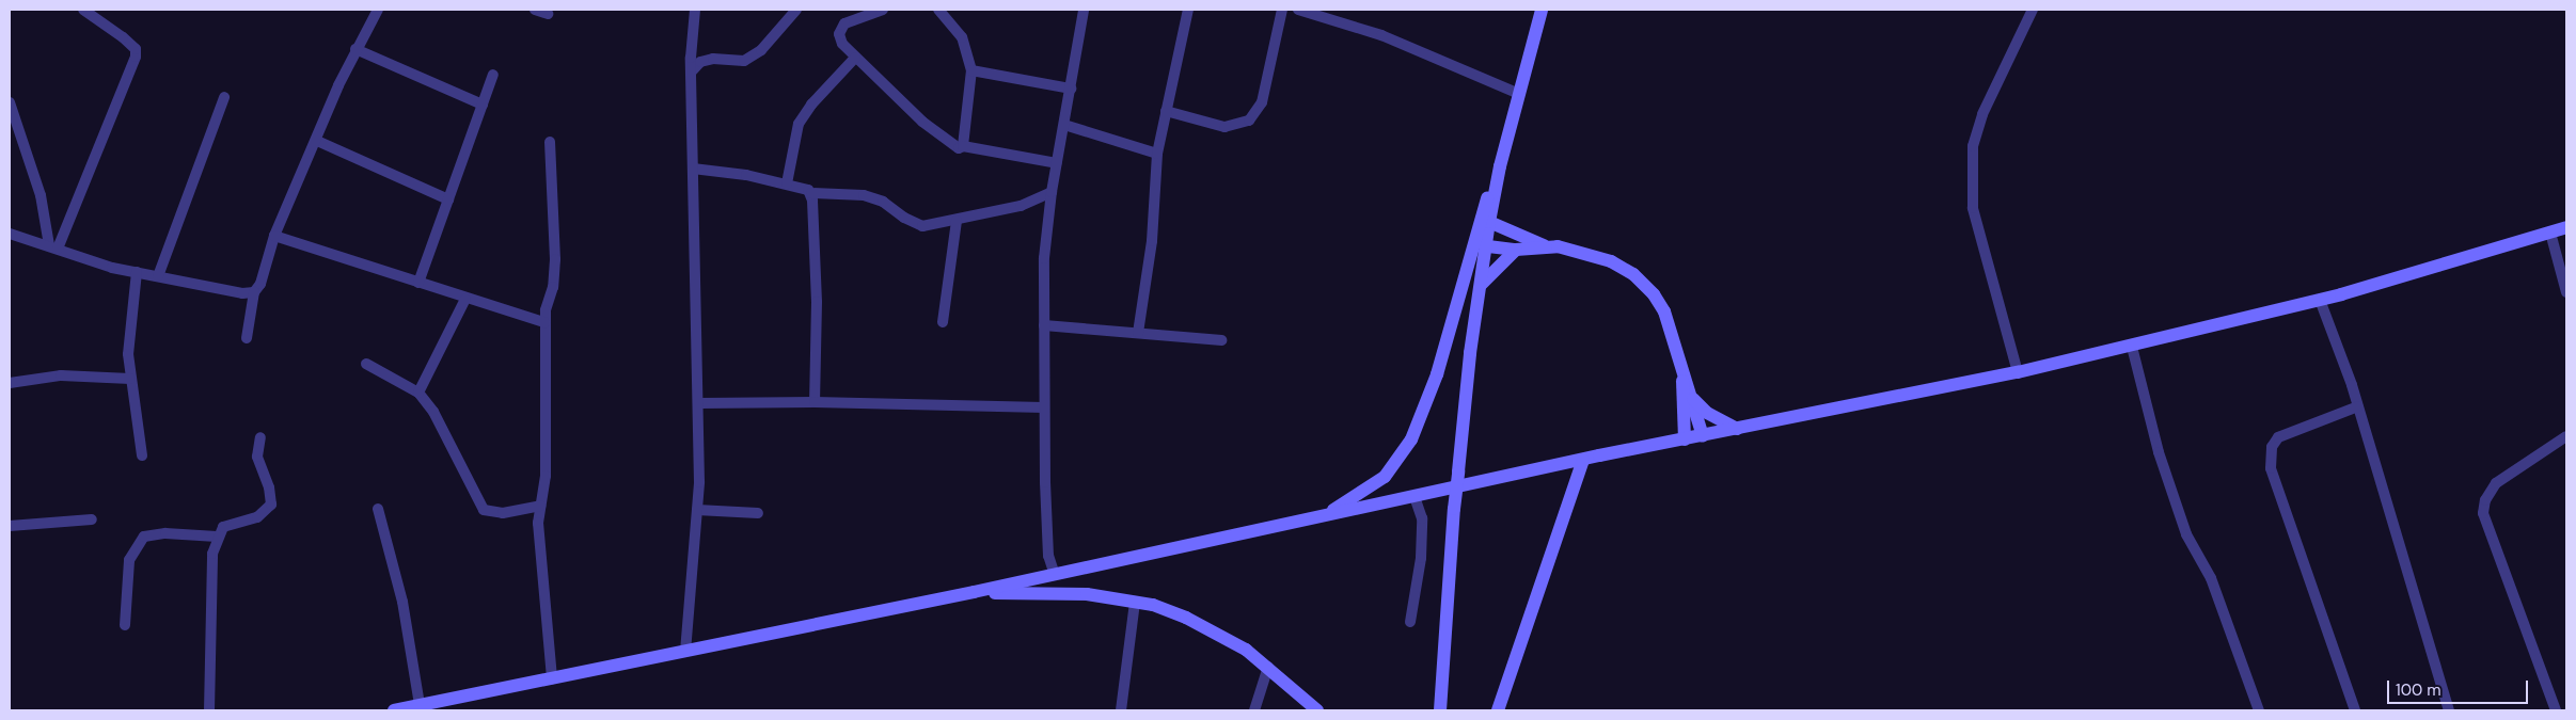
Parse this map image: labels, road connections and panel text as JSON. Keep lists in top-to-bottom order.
{
  "scale_bar": "100 m"
}
